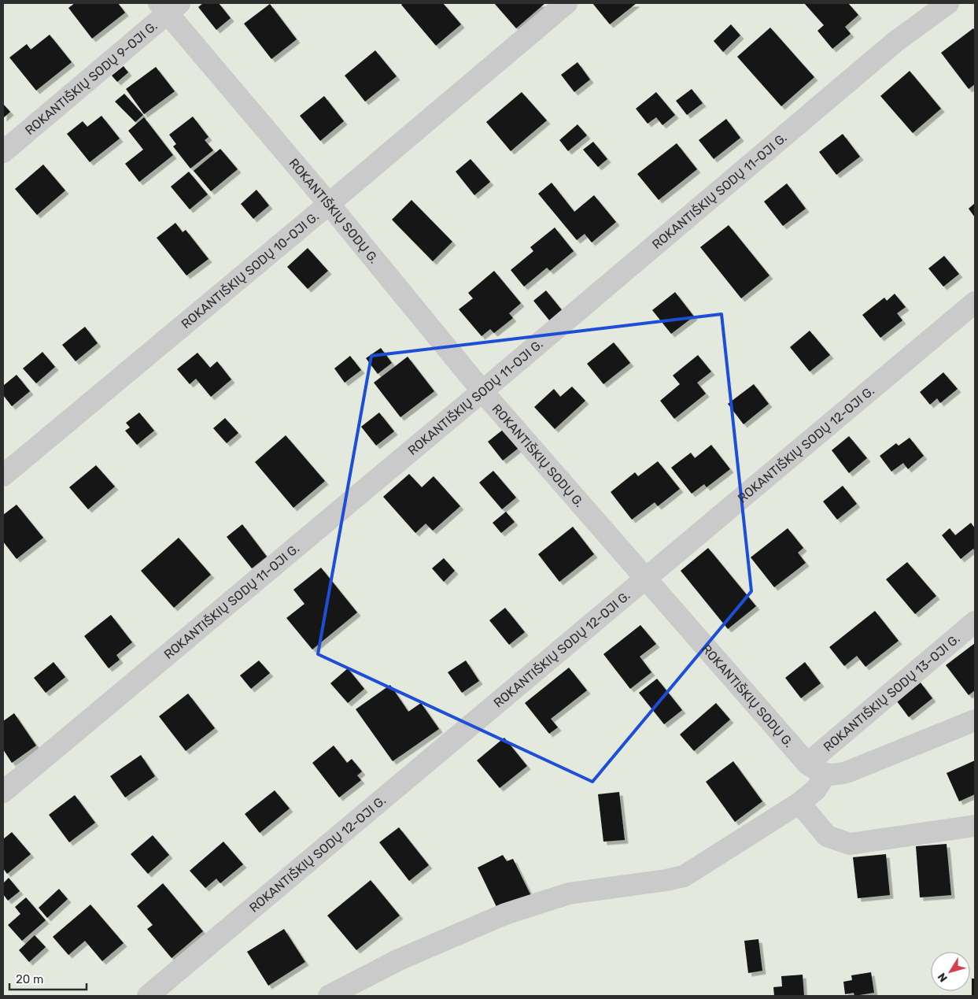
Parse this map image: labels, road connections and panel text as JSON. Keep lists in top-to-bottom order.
{
  "streets": {
    "street": [
      "ROKANTIŠKIŲ SODŲ 9-OJI G.",
      "ROKANTIŠKIŲ SODŲ 11-OJI G.",
      "ROKANTIŠKIŲ SODŲ G.",
      "ROKANTIŠKIŲ SODŲ 10-OJI G.",
      "ROKANTIŠKIŲ SODŲ 12-OJI G.",
      "ROKANTIŠKIŲ SODŲ 13-OJI G."
    ]
  },
  "crossings": [
    ["ROKANTIŠKIŲ SODŲ 9-OJI G.", "ROKANTIŠKIŲ SODŲ G."],
    ["ROKANTIŠKIŲ SODŲ 11-OJI G.", "ROKANTIŠKIŲ SODŲ G."],
    ["ROKANTIŠKIŲ SODŲ G.", "ROKANTIŠKIŲ SODŲ 10-OJI G."],
    ["ROKANTIŠKIŲ SODŲ G.", "ROKANTIŠKIŲ SODŲ 12-OJI G."],
    ["ROKANTIŠKIŲ SODŲ G.", "ROKANTIŠKIŲ SODŲ 13-OJI G."]
  ],
  "scale_bar": "20 m",
  "north": "bottom left"
}
